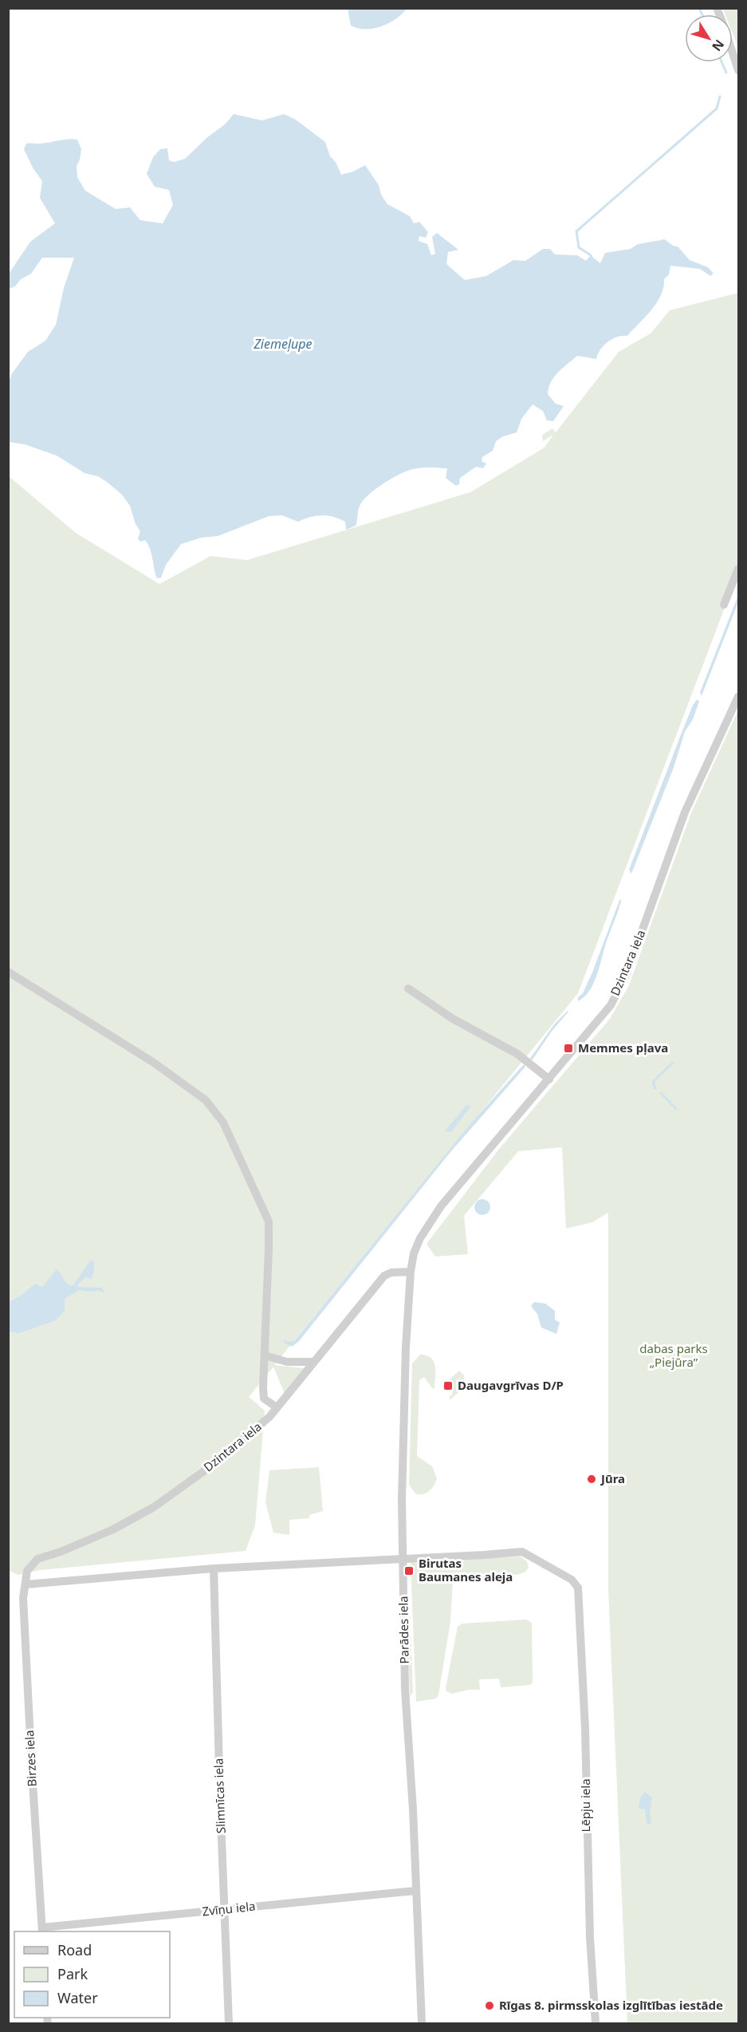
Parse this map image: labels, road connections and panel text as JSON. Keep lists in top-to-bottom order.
{
  "streets": {
    "street": [
      "Dzintara iela",
      "Parādes iela",
      "Birzes iela",
      "Slimnīcas iela",
      "Lēpju iela",
      "Zvīņu iela"
    ]
  },
  "crossings": [
    ["Dzintara iela", "Parādes iela"],
    ["Dzintara iela", "Birzes iela"],
    ["Parādes iela", "Lēpju iela"],
    ["Parādes iela", "Zvīņu iela"],
    ["Birzes iela", "Zvīņu iela"],
    ["Slimnīcas iela", "Zvīņu iela"]
  ],
  "water": ["Ziemeļupe"],
  "parks": ["dabas parks „Piejūra”"],
  "places": {
    "transit": ["Memmes pļava", "Daugavgrīvas D/P", "Birutas Baumanes aleja"],
    "other": ["Jūra", "Rīgas 8. pirmsskolas izglītības iestāde"]
  },
  "legend": ["Road", "Park", "Water"],
  "north": "bottom right"
}
